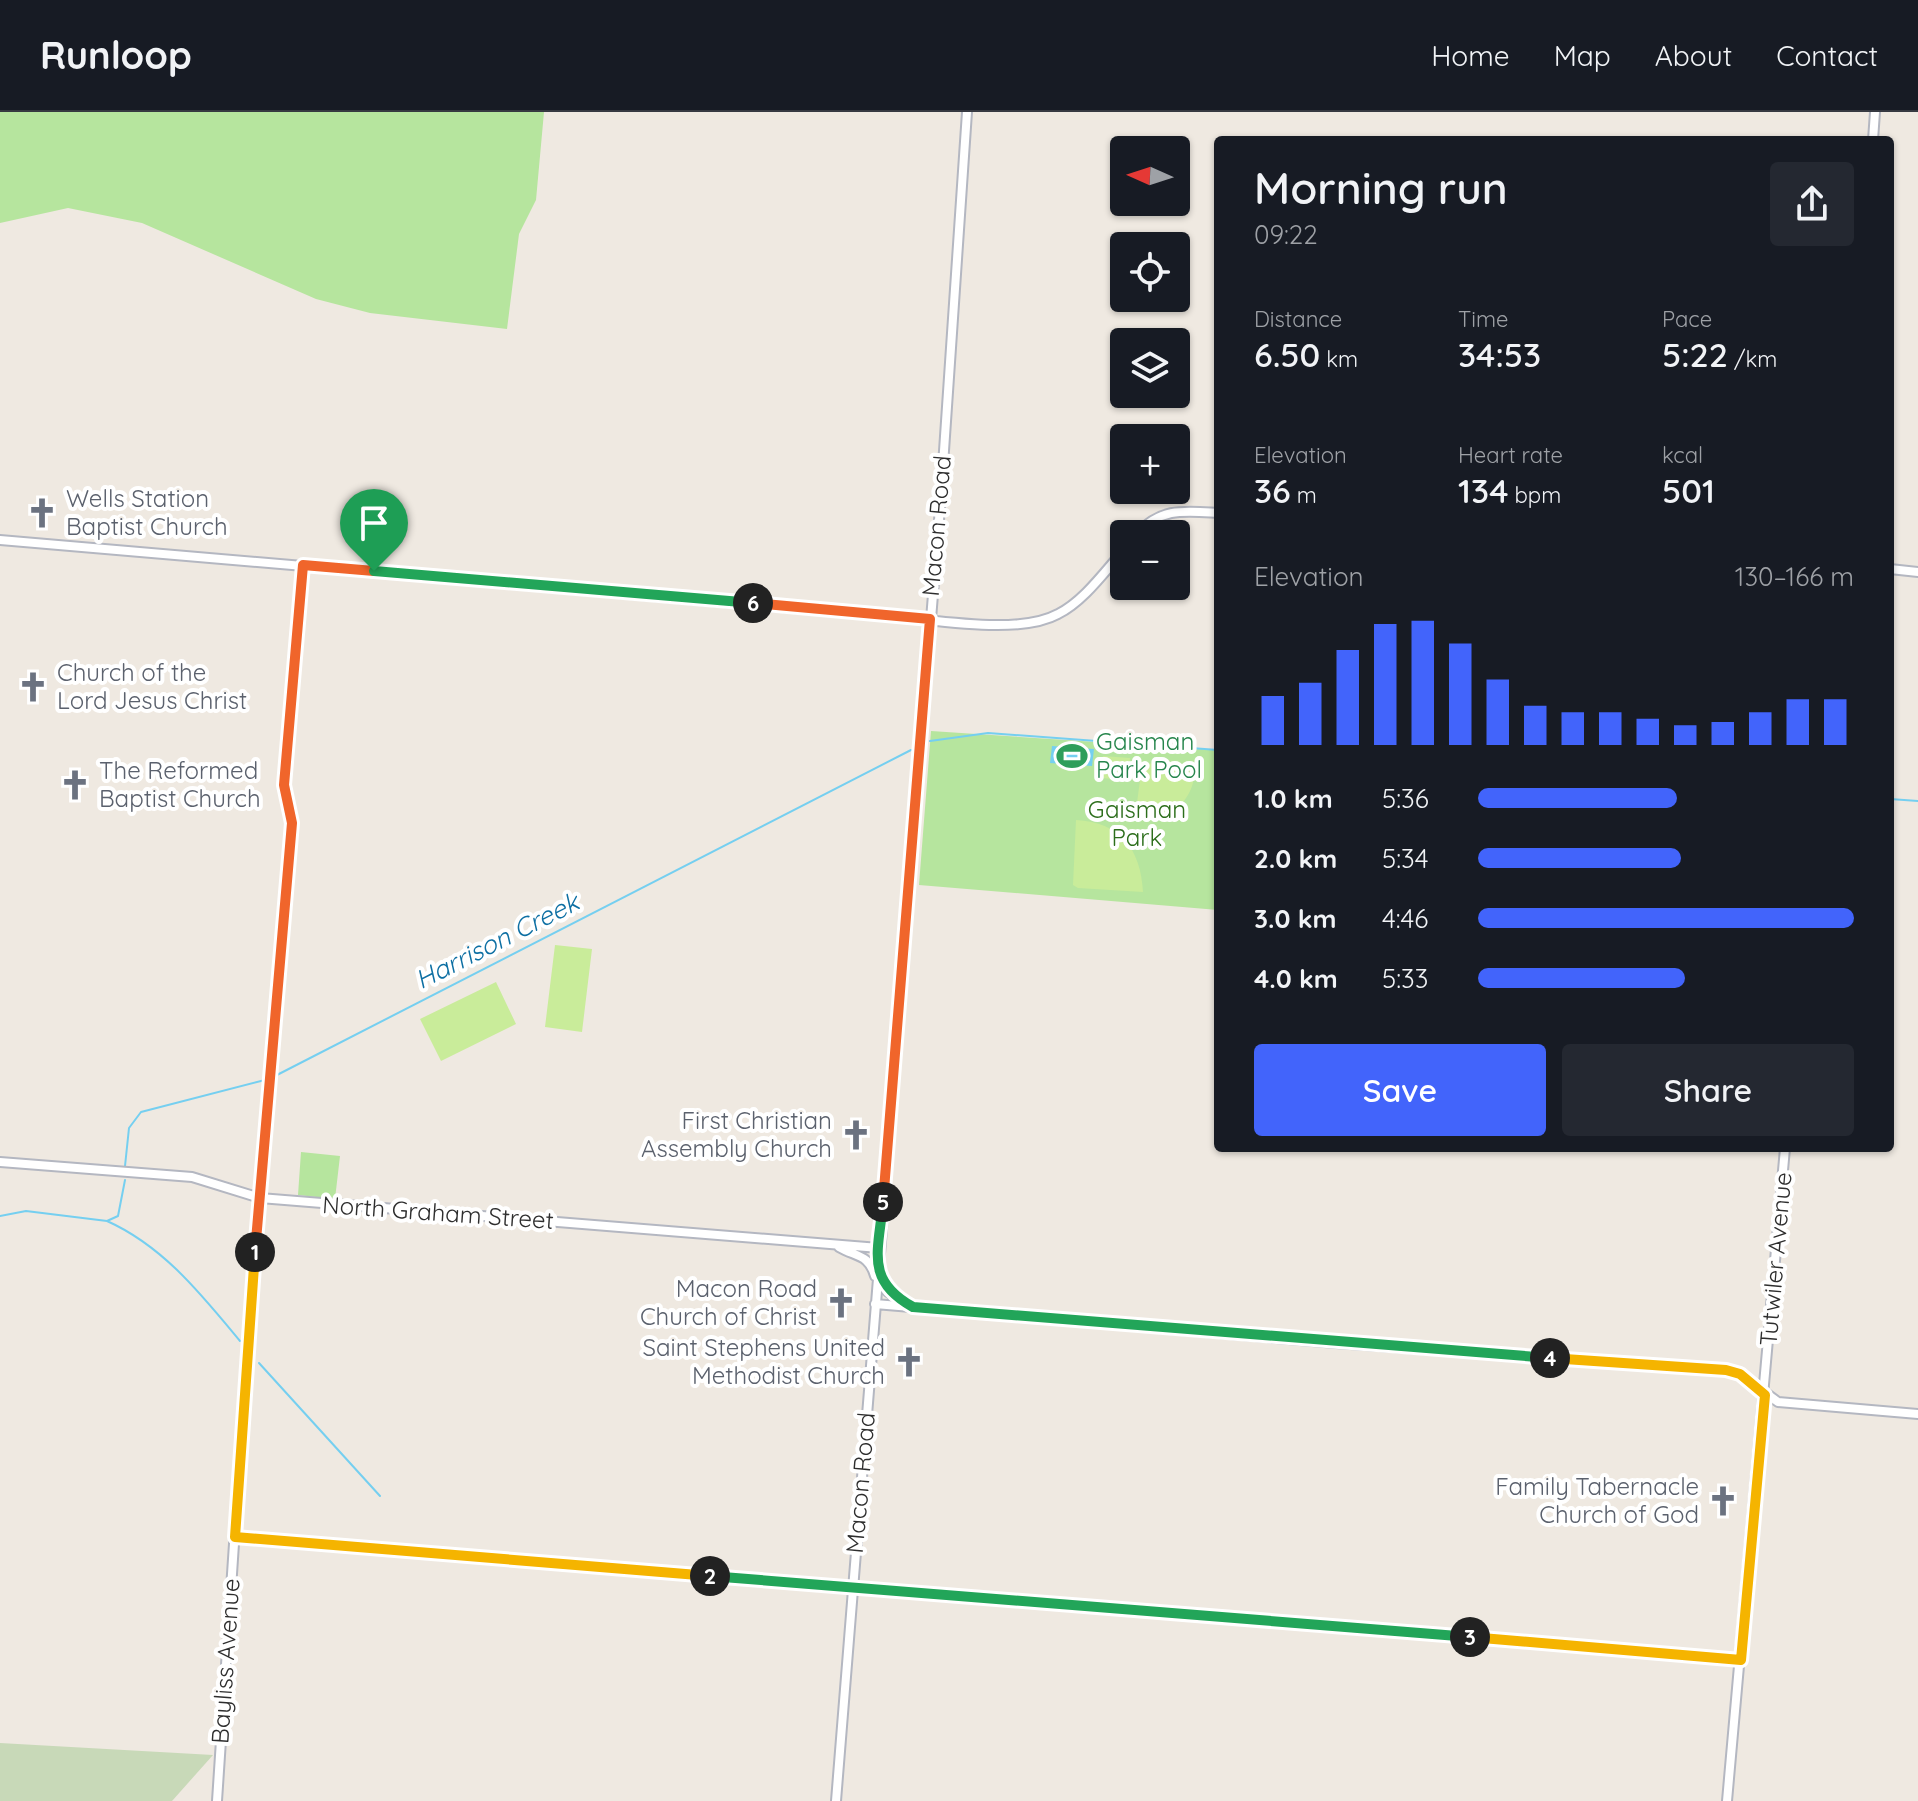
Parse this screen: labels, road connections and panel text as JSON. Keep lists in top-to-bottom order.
{
  "streets": {
    "street": [
      "Macon Road",
      "North Graham Street",
      "Tutwiler Avenue",
      "Bayliss Avenue"
    ]
  },
  "crossings": [
    ["Macon Road", "North Graham Street"],
    ["North Graham Street", "Bayliss Avenue"]
  ],
  "water": ["Harrison Creek"],
  "parks": ["Gaisman Park"],
  "places": {
    "church": [
      "Wells Station Baptist Church",
      "Church of the Lord Jesus Christ",
      "The Reformed Baptist Church",
      "First Christian Assembly Church",
      "Macon Road Church of Christ",
      "Saint Stephens United Methodist Church",
      "Family Tabernacle Church of God"
    ],
    "sports": ["Gaisman Park Pool"]
  },
  "north": "left",
  "page": {
    "header": "Runloop",
    "nav": [
      "Home",
      "Map",
      "About",
      "Contact"
    ],
    "map_buttons": ["+", "−"],
    "heading": ["Morning run", "09:22"],
    "stats": [
      ["Distance", "6.50 km"],
      ["Time", "34:53"],
      ["Pace", "5:22 /km"],
      ["Elevation", "36 m"],
      ["Heart rate", "134 bpm"],
      ["kcal", "501"]
    ],
    "chart": ["Elevation", "130–166 m"],
    "pins": [
      "6",
      "5",
      "1",
      "4",
      "2",
      "3"
    ],
    "list": [
      {
        "name": "1.0 km",
        "note": "5:36"
      },
      {
        "name": "2.0 km",
        "note": "5:34"
      },
      {
        "name": "3.0 km",
        "note": "4:46"
      },
      {
        "name": "4.0 km",
        "note": "5:33"
      }
    ],
    "buttons": ["Save", "Share"]
  }
}
